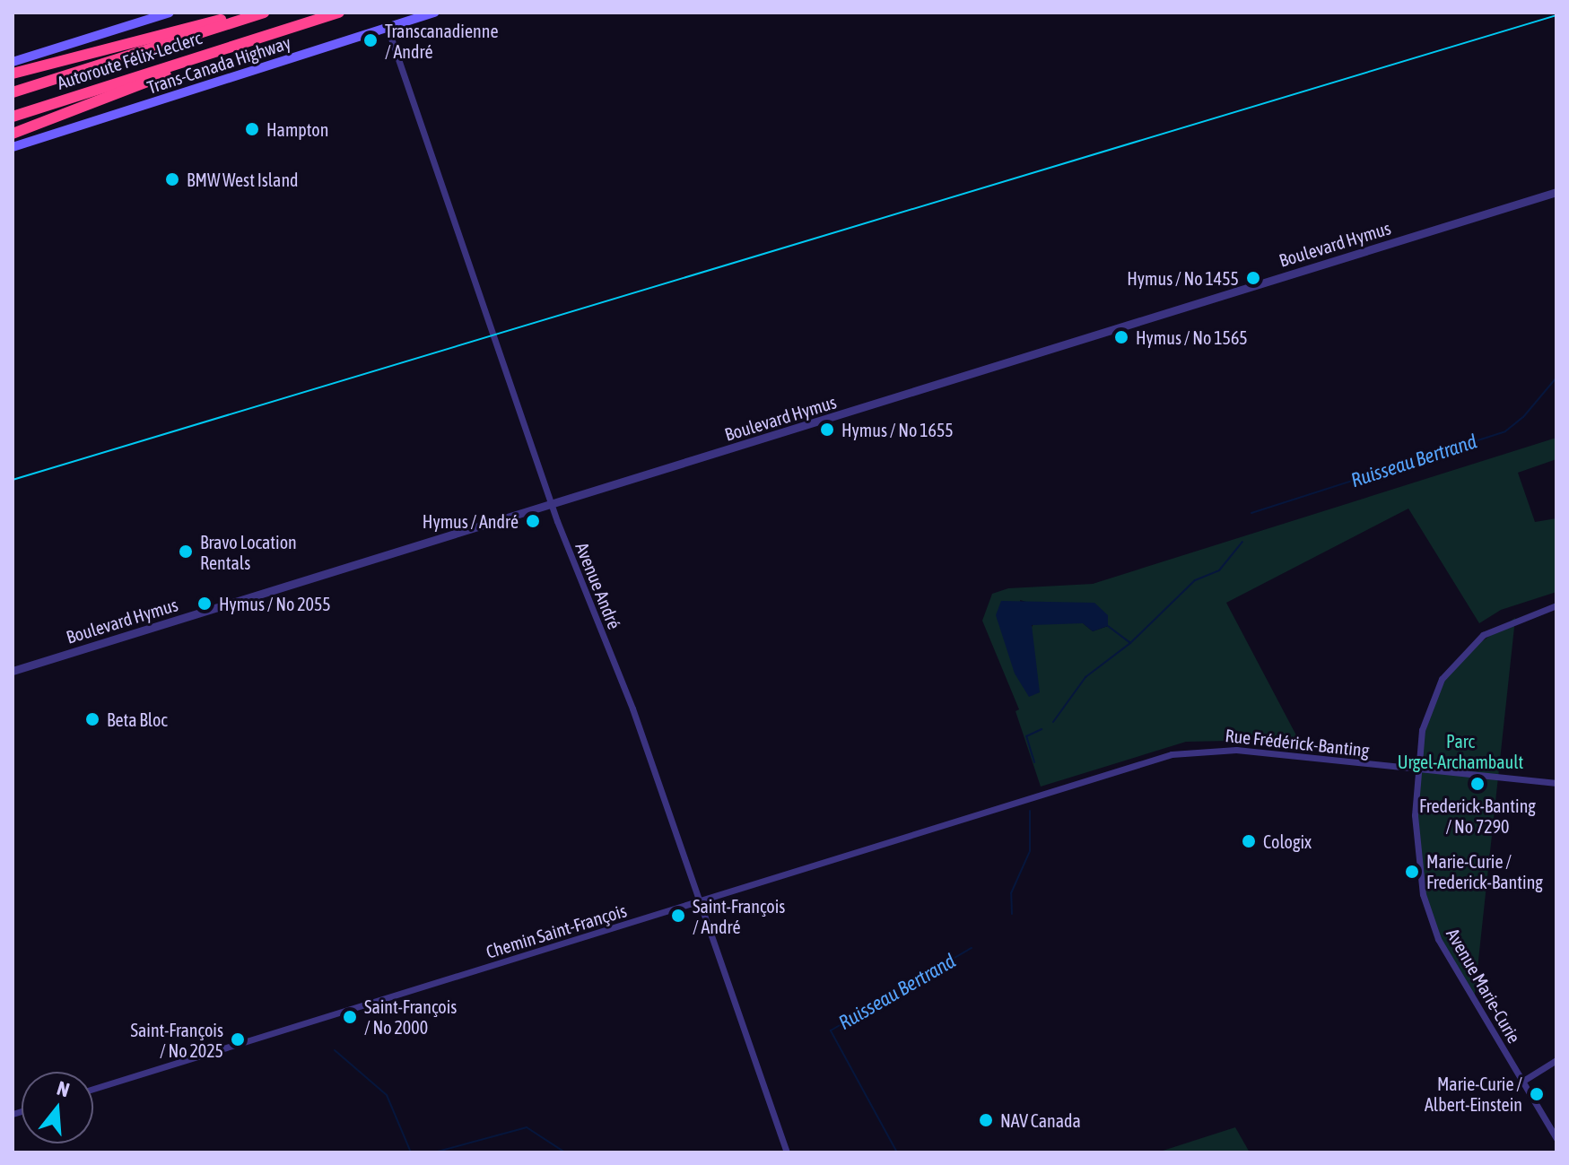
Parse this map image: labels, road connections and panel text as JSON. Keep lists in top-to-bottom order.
{
  "streets": {
    "highway": ["Autoroute Félix-Leclerc"],
    "main road": ["Trans-Canada Highway"],
    "street": [
      "Boulevard Hymus",
      "Avenue André",
      "Rue Frédérick-Banting",
      "Chemin Saint-François",
      "Avenue Marie-Curie"
    ]
  },
  "crossings": [
    ["Trans-Canada Highway", "Avenue André"],
    ["Boulevard Hymus", "Avenue André"],
    ["Avenue André", "Chemin Saint-François"],
    ["Rue Frédérick-Banting", "Chemin Saint-François"],
    ["Rue Frédérick-Banting", "Avenue Marie-Curie"]
  ],
  "water": ["Ruisseau Bertrand"],
  "parks": ["Parc Urgel-Archambault"],
  "places": [
    "Transcanadienne / André",
    "Hampton",
    "BMW West Island",
    "Hymus / No 1455",
    "Hymus / No 1565",
    "Hymus / No 1655",
    "Hymus / André",
    "Bravo Location Rentals",
    "Hymus / No 2055",
    "Beta Bloc",
    "Frederick-Banting / No 7290",
    "Cologix",
    "Marie-Curie / Frederick-Banting",
    "Saint-François / André",
    "Saint-François / No 2000",
    "Saint-François / No 2025",
    "Marie-Curie / Albert-Einstein",
    "NAV Canada"
  ],
  "north": "top"
}
